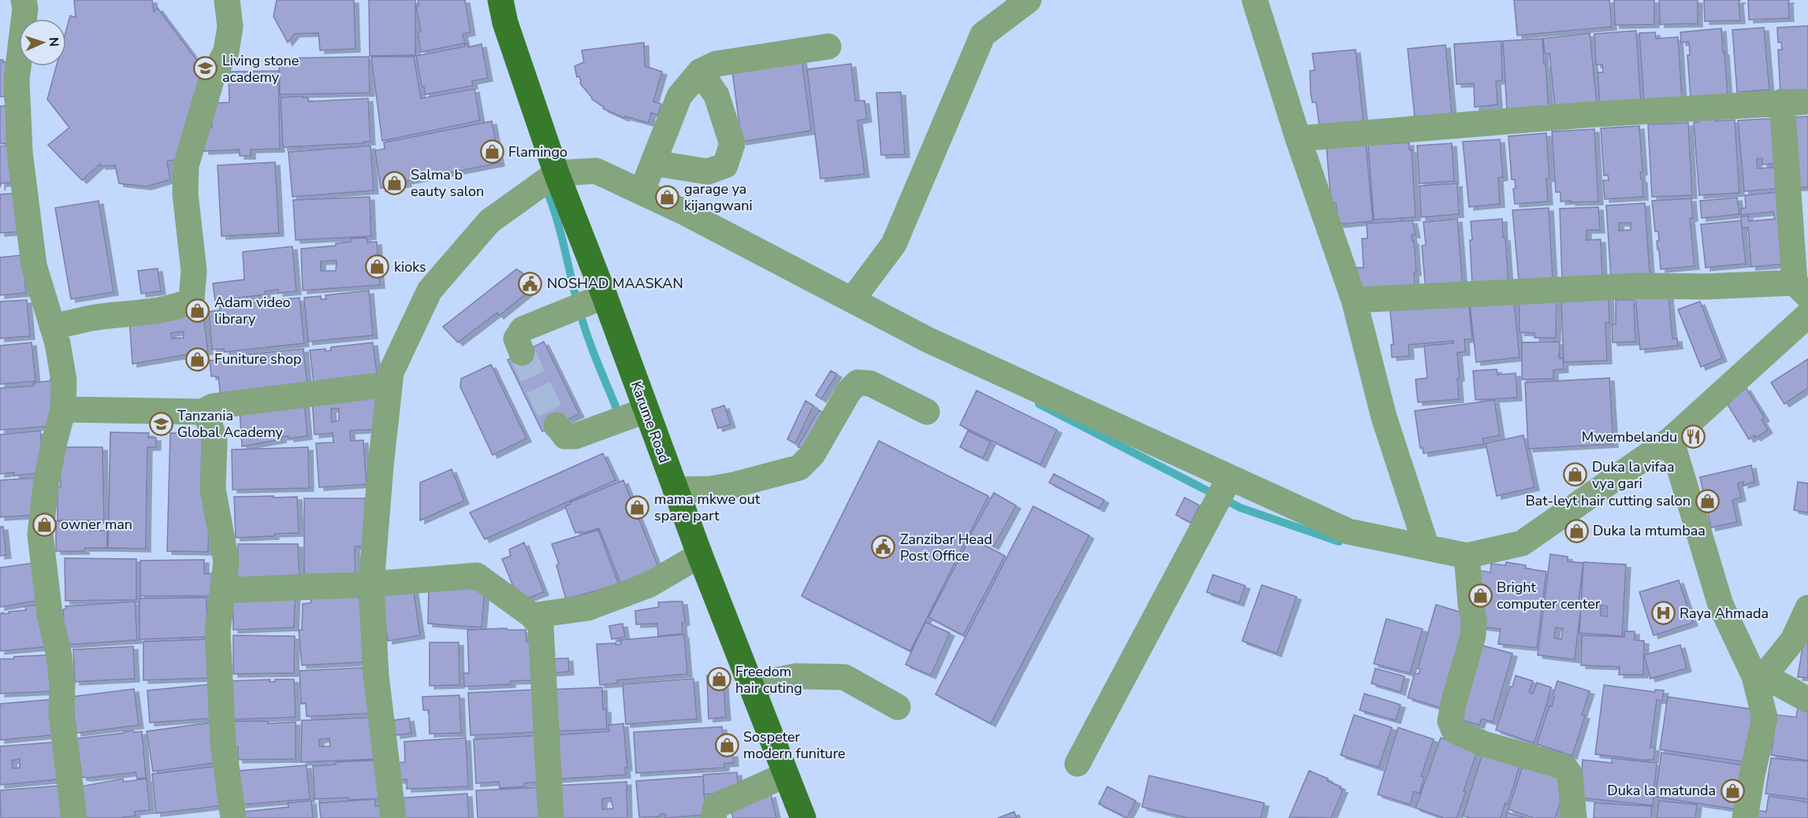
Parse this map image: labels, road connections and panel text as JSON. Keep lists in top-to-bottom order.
{
  "streets": {
    "main road": ["Karume Road"]
  },
  "places": {
    "school or university": ["Living stone academy", "Tanzania Global Academy"],
    "shop": [
      "Flamingo",
      "Salma b eauty salon",
      "garage ya kijangwani",
      "kioks",
      "Adam video library",
      "Funiture shop",
      "Duka la vifaa vya gari",
      "Bat-leyt hair cutting salon",
      "mama mkwe out spare part",
      "owner man",
      "Duka la mtumbaa",
      "Bright computer center",
      "Freedom hair cuting",
      "Sospeter modern funiture",
      "Duka la matunda"
    ],
    "public building": ["NOSHAD MAASKAN", "Zanzibar Head Post Office"],
    "restaurant": ["Mwembelandu"],
    "hospital": ["Raya Ahmada"]
  },
  "north": "right"
}
